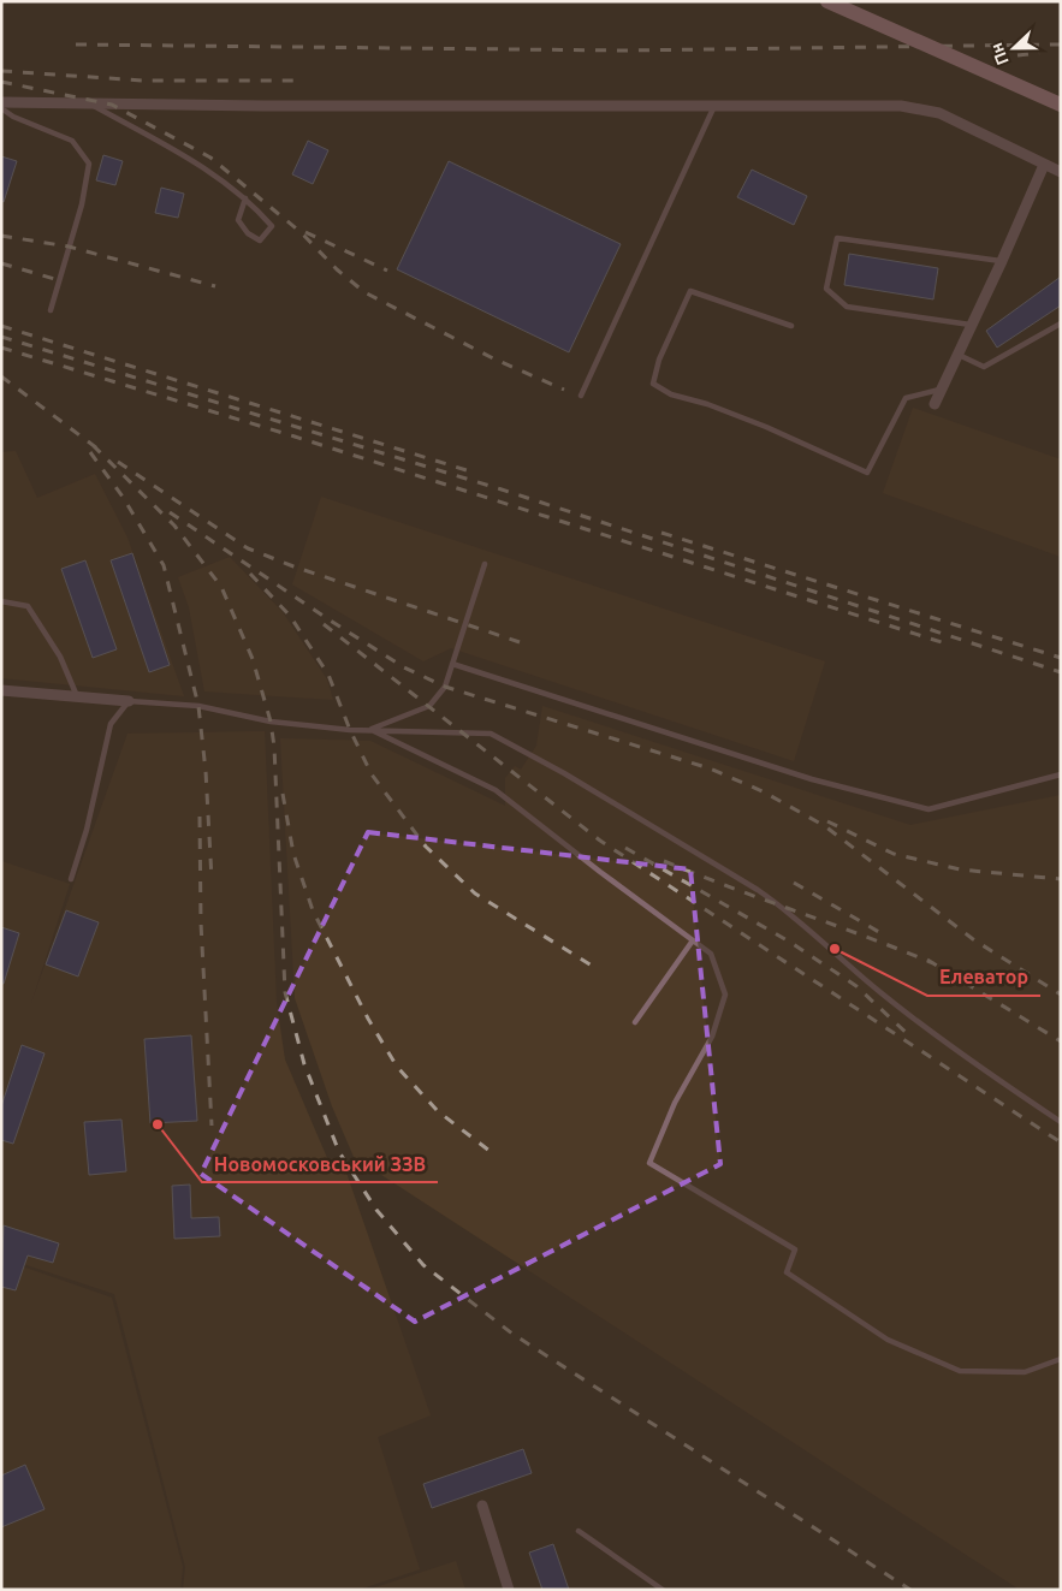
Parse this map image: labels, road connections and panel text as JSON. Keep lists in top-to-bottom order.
{
  "places": ["Елеватор", "Новомосковський ЗЗВ"],
  "north": "left"
}
